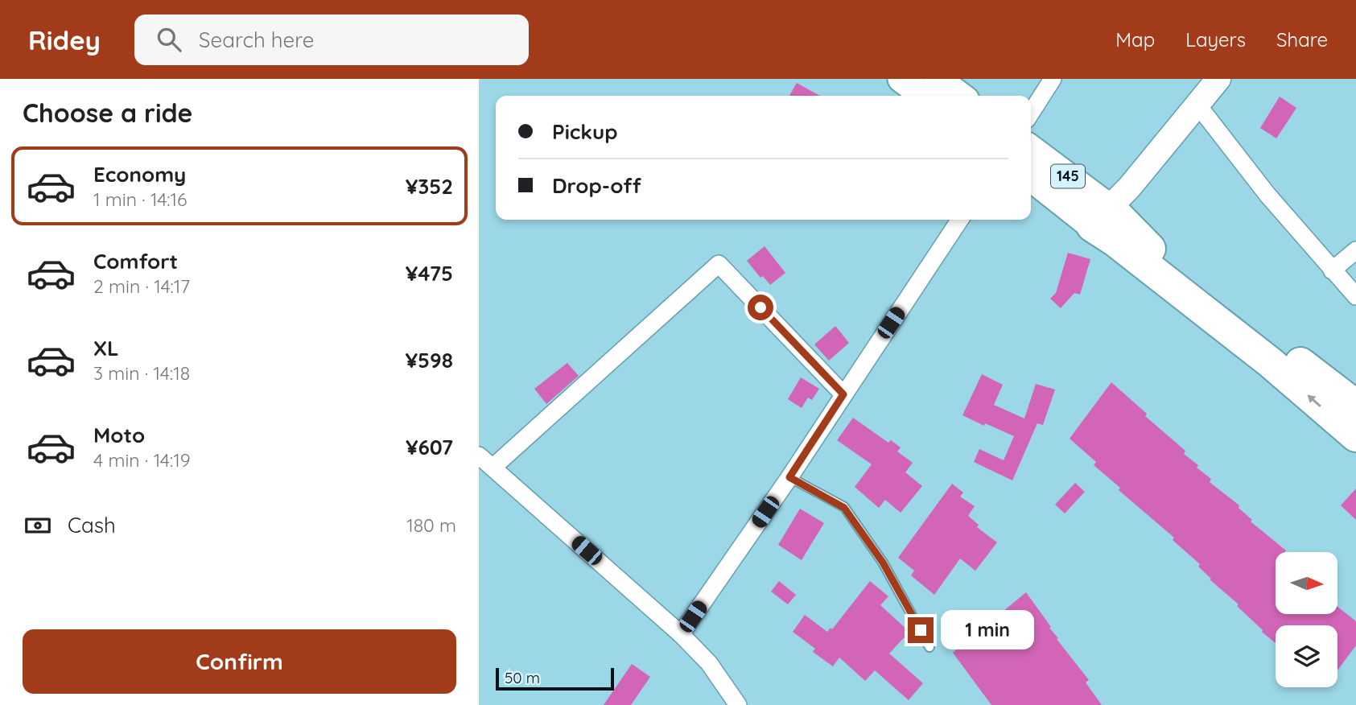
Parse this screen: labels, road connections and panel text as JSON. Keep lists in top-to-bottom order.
{
  "streets": {
    "main road": ["145"]
  },
  "scale_bar": "50 m",
  "north": "right",
  "page": {
    "header": "Ridey",
    "search": "Search here",
    "nav": ["Map", "Layers", "Share"],
    "heading": "Choose a ride",
    "banner": ["Pickup", "Drop-off"],
    "list": [
      {
        "name": "Economy",
        "note": "1 min · 14:16",
        "value": "¥352"
      },
      {
        "name": "Comfort",
        "note": "2 min · 14:17",
        "value": "¥475"
      },
      {
        "name": "XL",
        "note": "3 min · 14:18",
        "value": "¥598"
      },
      {
        "name": "Moto",
        "note": "4 min · 14:19",
        "value": "¥607"
      }
    ],
    "pay": ["Cash", "180 m"],
    "bubble": "1 min",
    "buttons": "Confirm",
    "scale": "50 m"
  }
}
